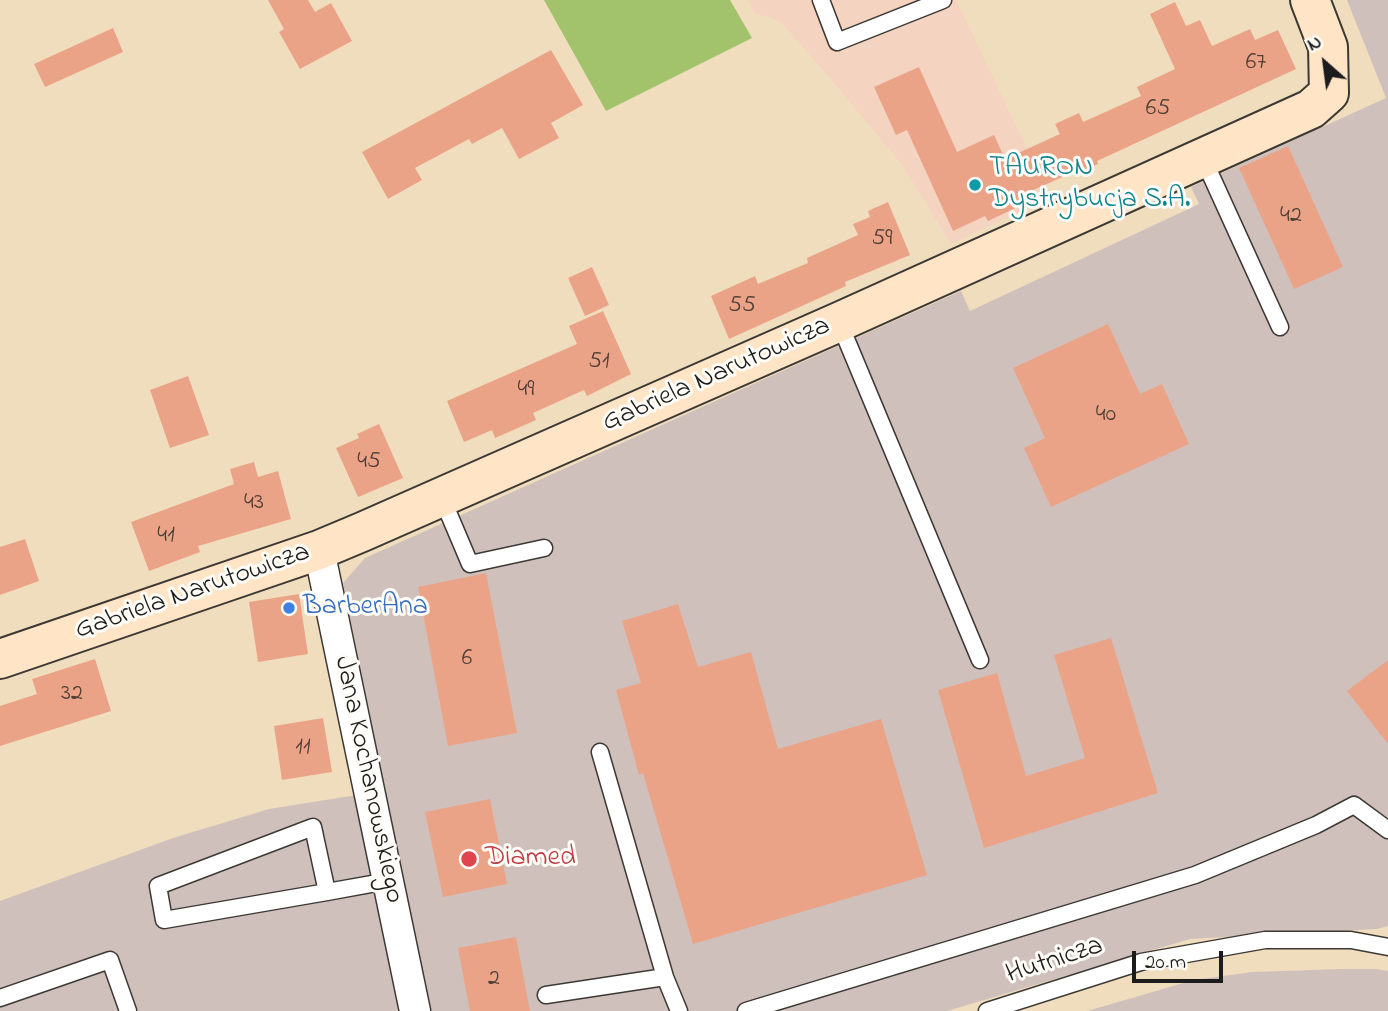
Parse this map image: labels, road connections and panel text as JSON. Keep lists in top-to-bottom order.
{
  "streets": {
    "street": ["Gabriela Narutowicza", "Jana Kochanowskiego"],
    "lane": ["Hutnicza"]
  },
  "crossings": [
    ["Gabriela Narutowicza", "Jana Kochanowskiego"]
  ],
  "places": ["TAURON Dystrybucja S.A.", "BarberAna", "Diamed"],
  "house_numbers": [
    "67",
    "65",
    "42",
    "59",
    "55",
    "51",
    "49",
    "40",
    "45",
    "43",
    "41",
    "6",
    "32",
    "11",
    "2"
  ],
  "scale_bar": "20 m",
  "north": "top left"
}
